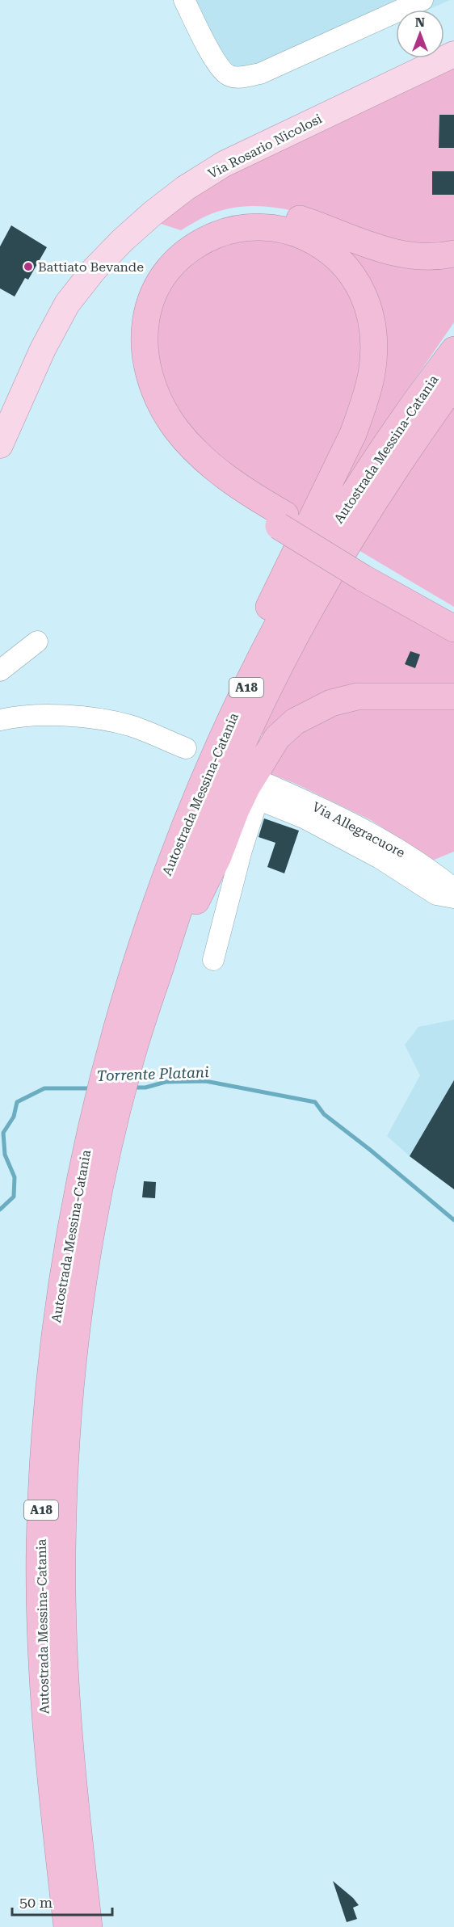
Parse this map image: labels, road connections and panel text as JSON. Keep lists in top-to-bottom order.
{
  "streets": {
    "highway": ["Autostrada Messina-Catania", "A18"],
    "main road": ["Via Rosario Nicolosi"],
    "street": ["Via Allegracuore"]
  },
  "crossings": [
    ["Autostrada Messina-Catania", "A18"]
  ],
  "water": ["Torrente Platani"],
  "places": ["Battiato Bevande"],
  "scale_bar": "50 m",
  "north": "top"
}
